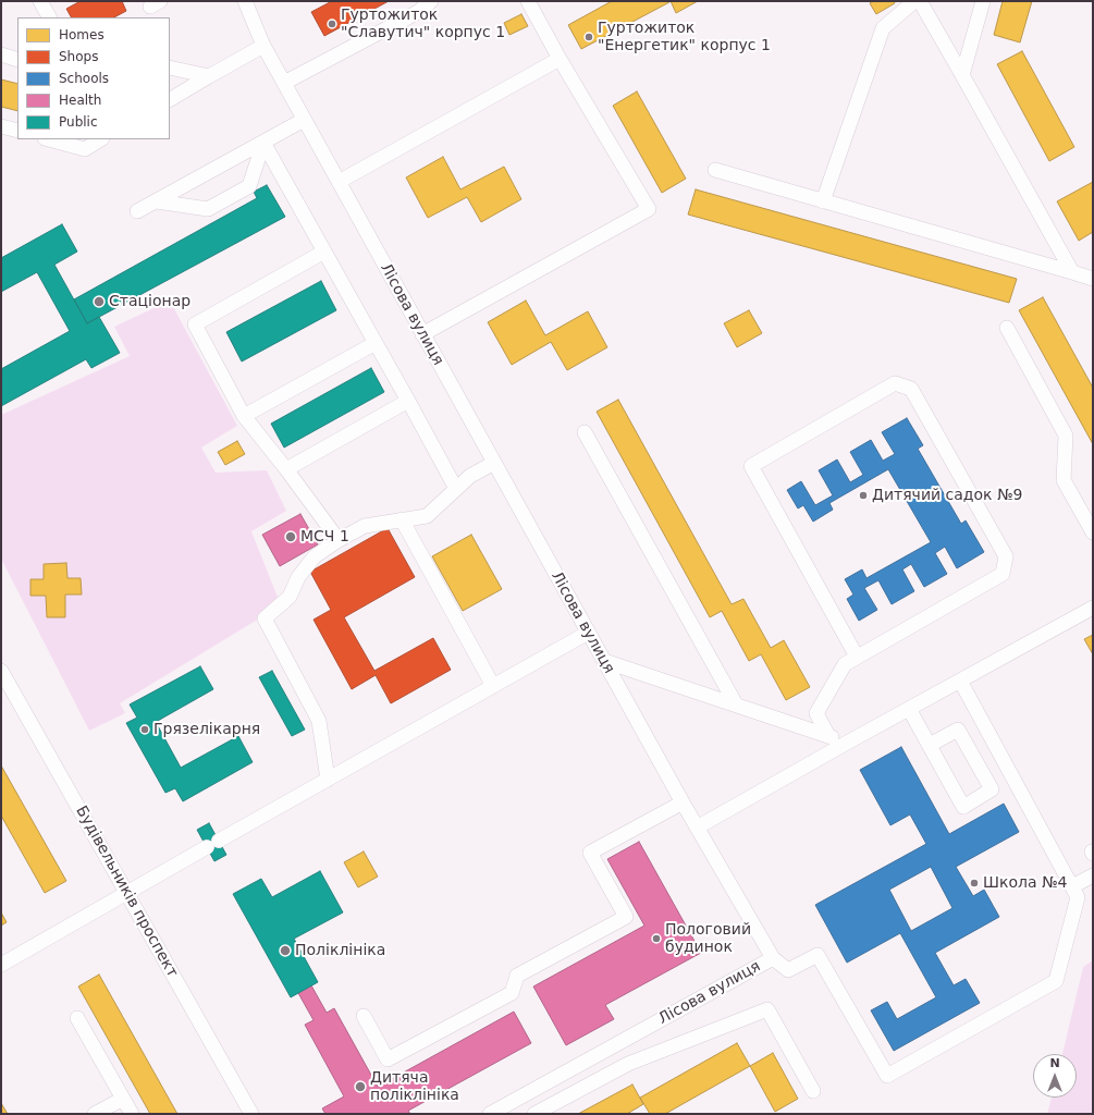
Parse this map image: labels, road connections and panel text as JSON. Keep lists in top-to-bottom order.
{
  "streets": {
    "street": ["Лісова вулиця", "Будівельників проспект"]
  },
  "places": [
    "Гуртожиток \"Славутич\" корпус 1",
    "Гуртожиток \"Енергетик\" корпус 1",
    "Стаціонар",
    "Дитячий садок №9",
    "МСЧ 1",
    "Грязелікарня",
    "Школа №4",
    "Пологовий будинок",
    "Поліклініка",
    "Дитяча поліклініка"
  ],
  "legend": [
    "Homes",
    "Shops",
    "Schools",
    "Health",
    "Public"
  ],
  "north": "top"
}
